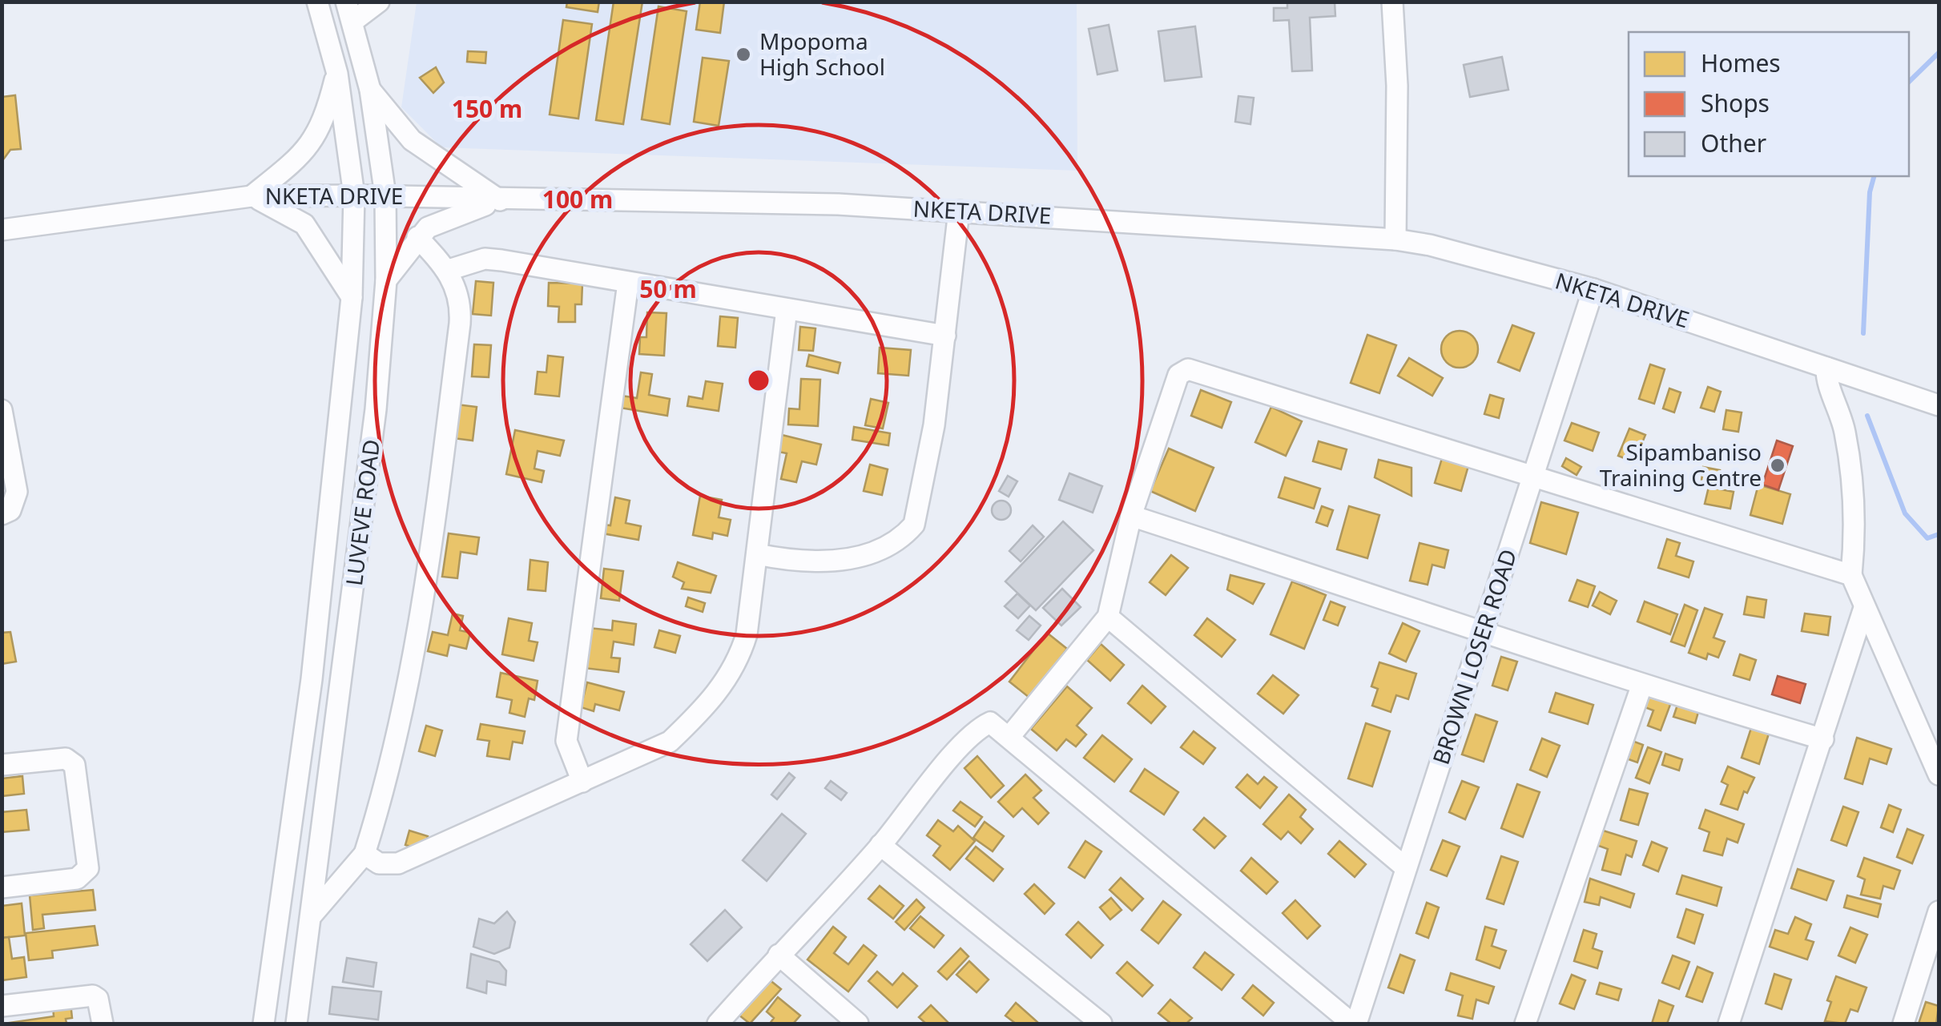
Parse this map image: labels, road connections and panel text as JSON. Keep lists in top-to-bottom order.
{
  "streets": {
    "street": ["NKETA DRIVE", "LUVEVE ROAD", "BROWN LOSER ROAD"]
  },
  "crossings": [
    ["NKETA DRIVE", "LUVEVE ROAD"],
    ["NKETA DRIVE", "BROWN LOSER ROAD"]
  ],
  "places": ["Mpopoma High School", "Sipambaniso Training Centre"],
  "legend": ["Homes", "Shops", "Other"],
  "rings": ["150 m", "100 m", "50 m"]
}
